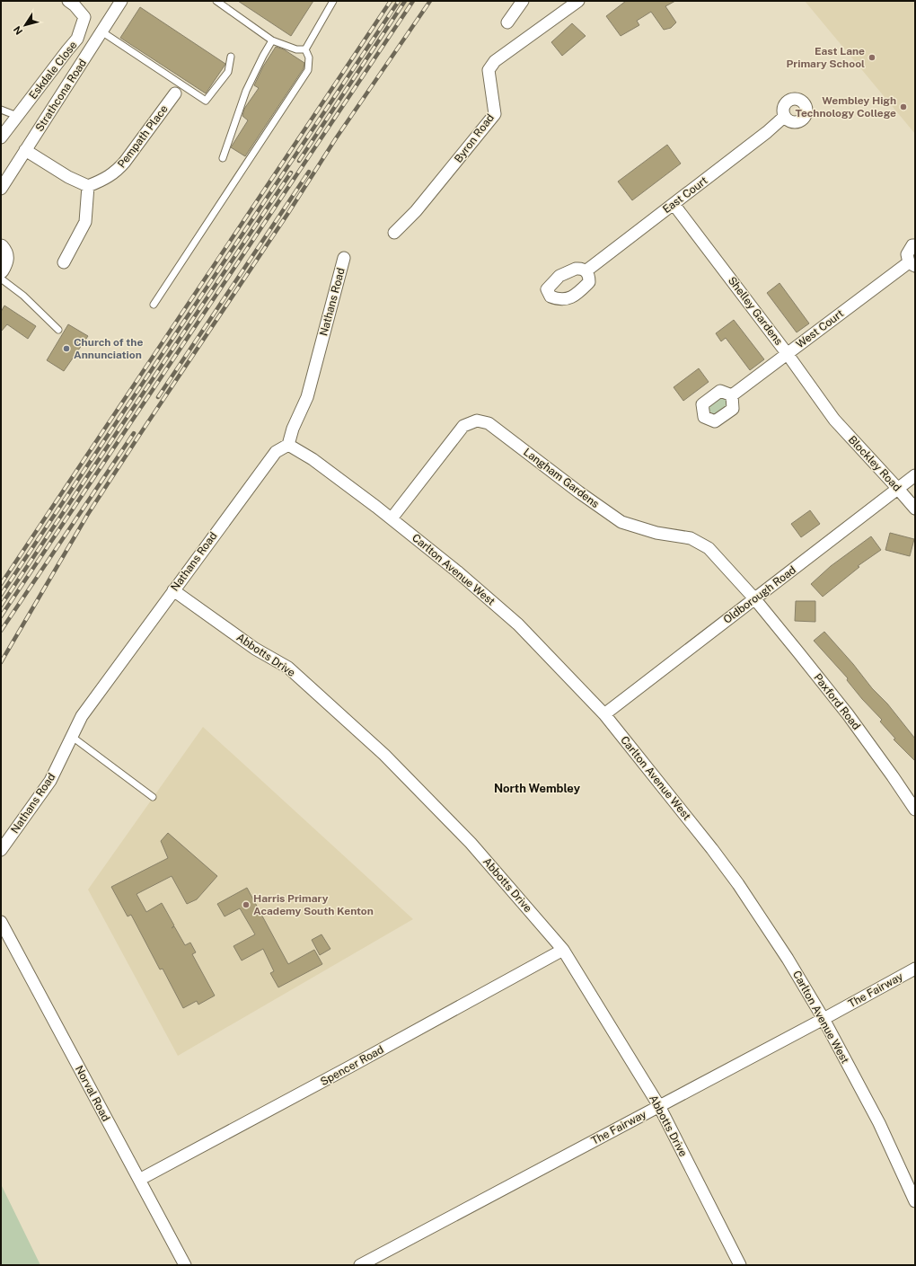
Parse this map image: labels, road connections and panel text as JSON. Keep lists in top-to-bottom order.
{
  "streets": {
    "street": [
      "Eskdale Close",
      "Strathcona Road",
      "Pempath Place",
      "Byron Road",
      "East Court",
      "Nathans Road",
      "Shelley Gardens",
      "West Court",
      "Blockley Road",
      "Langham Gardens",
      "Carlton Avenue West",
      "Oldborough Road",
      "Abbotts Drive",
      "Paxford Road",
      "The Fairway",
      "Spencer Road",
      "Norval Road"
    ]
  },
  "crossings": [
    ["East Court", "Shelley Gardens"],
    ["Nathans Road", "Carlton Avenue West"],
    ["Nathans Road", "Abbotts Drive"],
    ["Shelley Gardens", "West Court"],
    ["Shelley Gardens", "Blockley Road"],
    ["Blockley Road", "Oldborough Road"],
    ["Langham Gardens", "Carlton Avenue West"],
    ["Langham Gardens", "Oldborough Road"],
    ["Langham Gardens", "Paxford Road"],
    ["Carlton Avenue West", "Oldborough Road"],
    ["Carlton Avenue West", "The Fairway"],
    ["Oldborough Road", "Paxford Road"],
    ["Abbotts Drive", "The Fairway"],
    ["Abbotts Drive", "Spencer Road"],
    ["Spencer Road", "Norval Road"]
  ],
  "districts": ["North Wembley"],
  "places": [
    "East Lane Primary School",
    "Wembley High Technology College",
    "Church of the Annunciation",
    "Harris Primary Academy South Kenton"
  ],
  "north": "bottom left"
}
